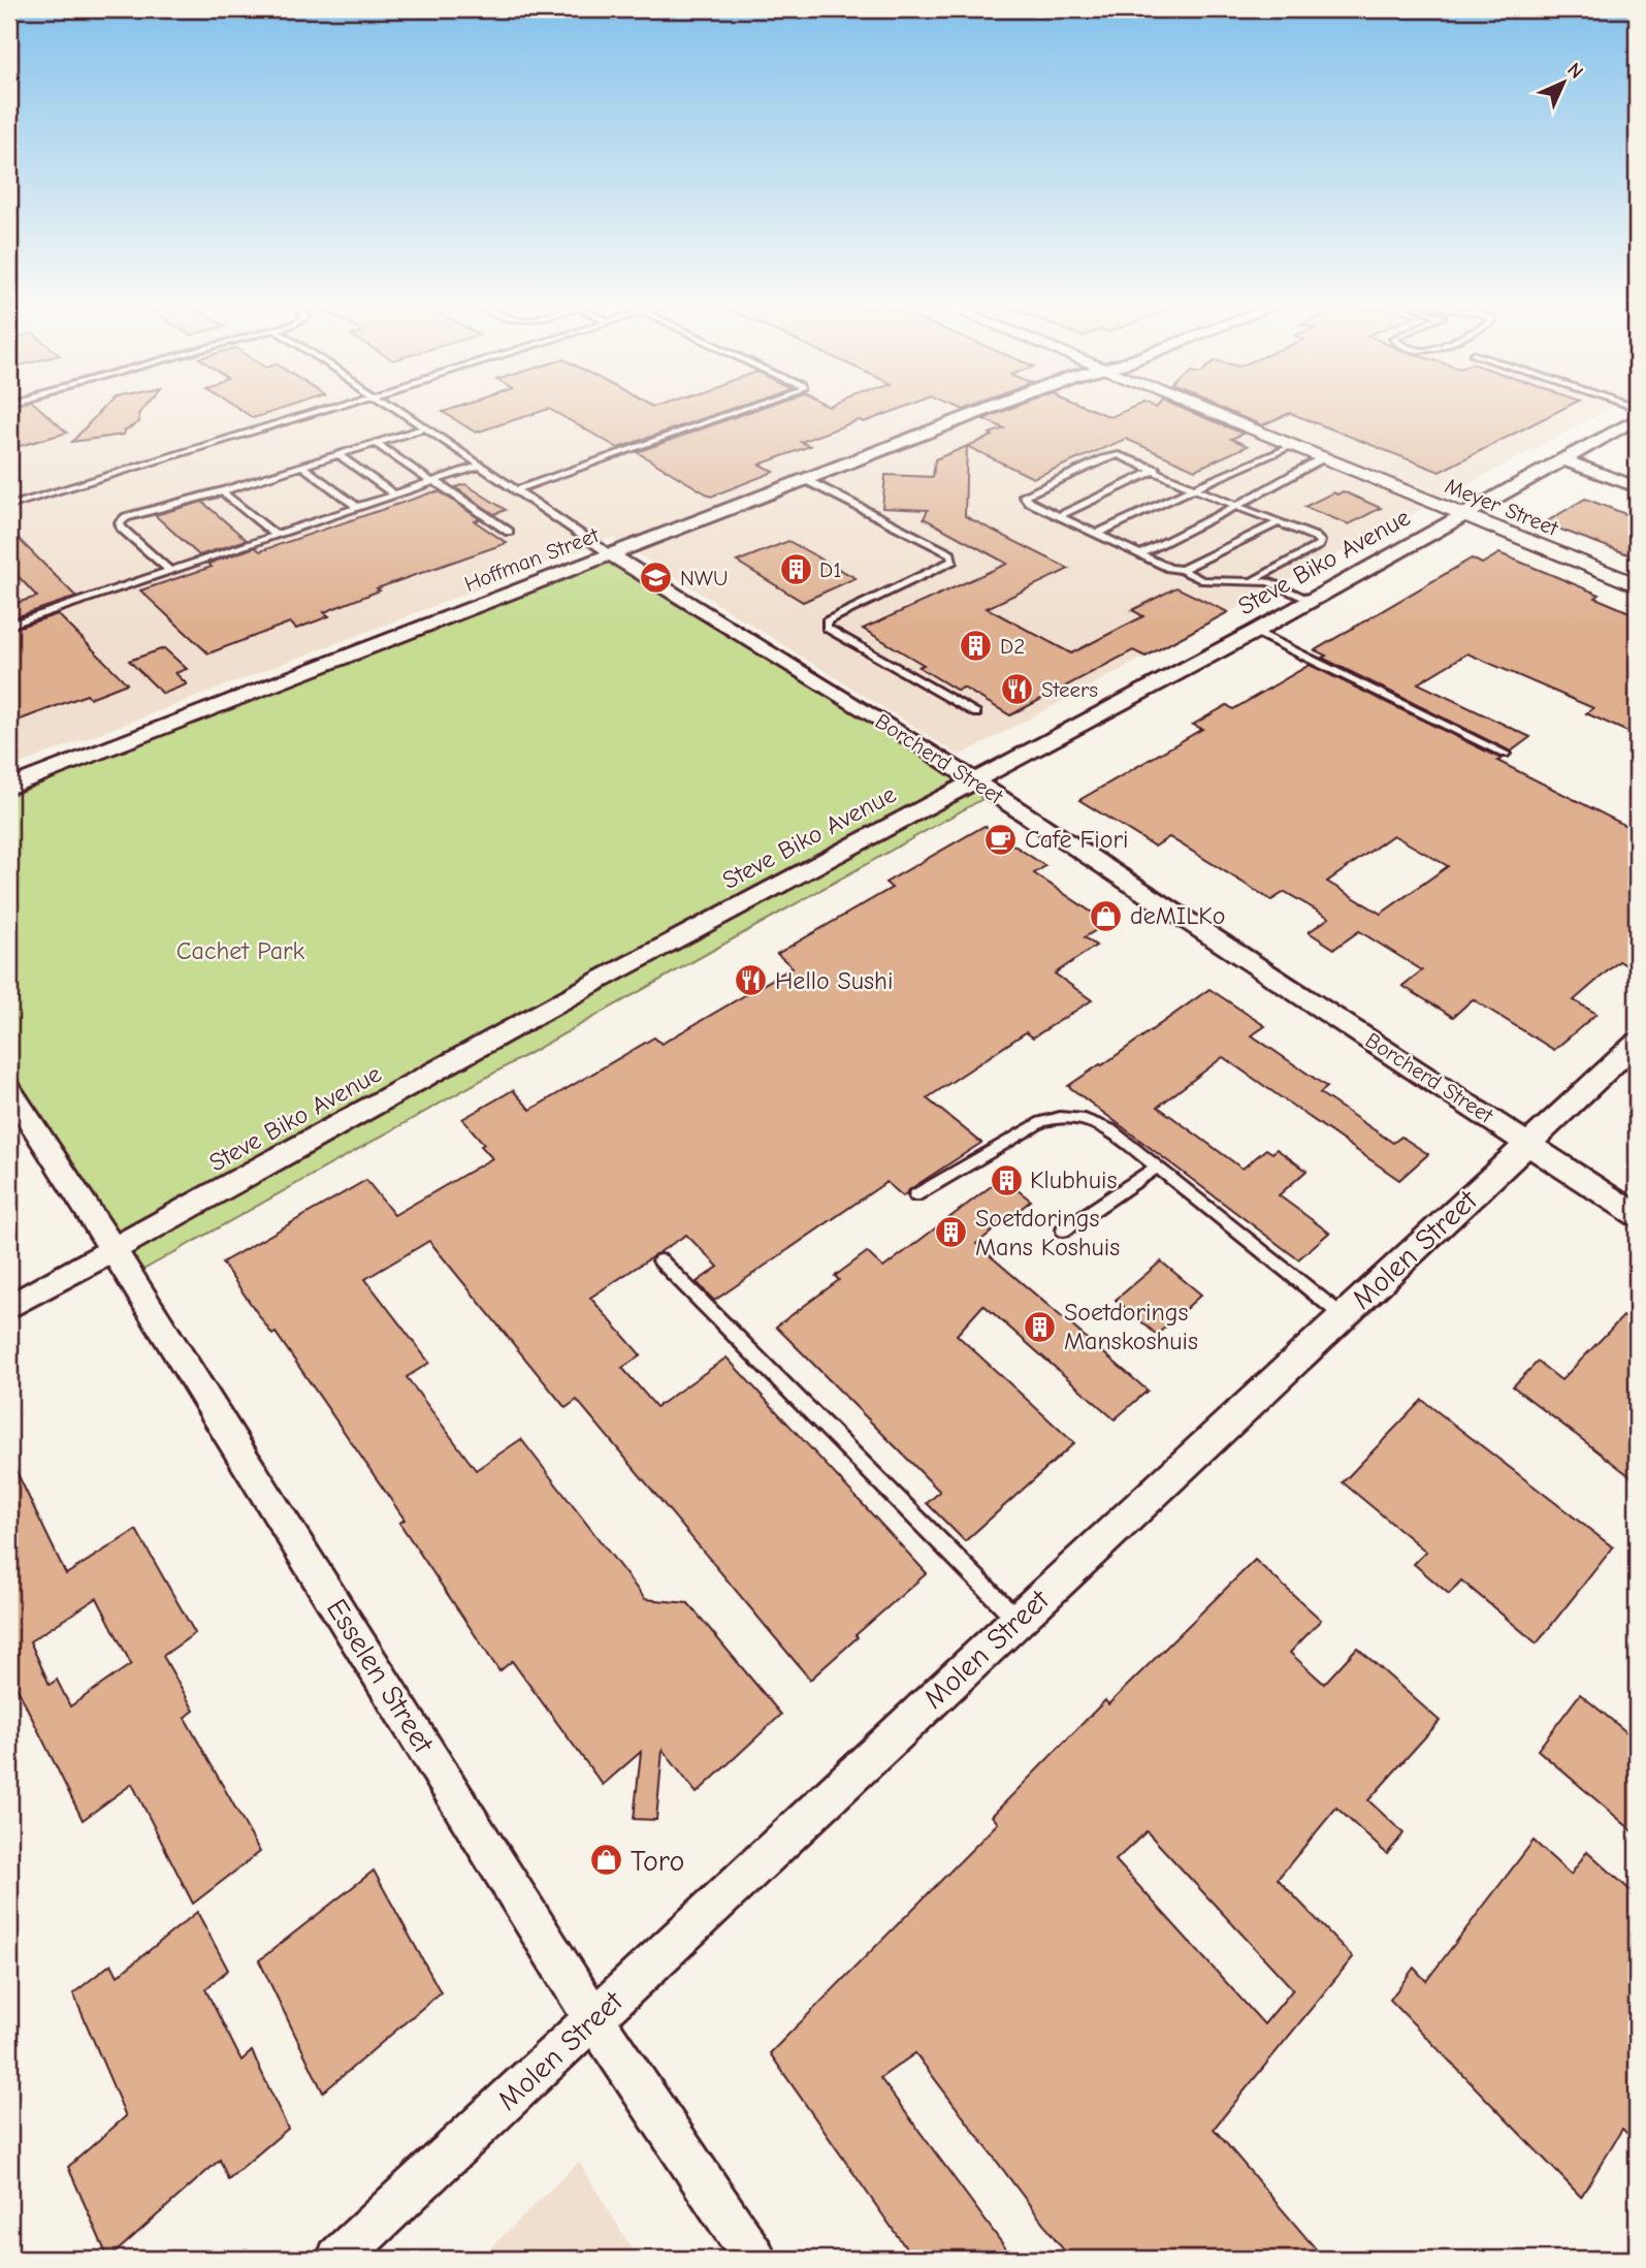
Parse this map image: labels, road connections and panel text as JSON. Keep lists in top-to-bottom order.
{
  "streets": {
    "street": [
      "Meyer Street",
      "Hoffman Street",
      "Steve Biko Avenue",
      "Borcherd Street",
      "Molen Street",
      "Esselen Street"
    ]
  },
  "crossings": [
    ["Meyer Street", "Steve Biko Avenue"],
    ["Hoffman Street", "Borcherd Street"],
    ["Steve Biko Avenue", "Borcherd Street"],
    ["Steve Biko Avenue", "Esselen Street"],
    ["Borcherd Street", "Molen Street"],
    ["Molen Street", "Esselen Street"]
  ],
  "parks": ["Cachet Park"],
  "places": {
    "building": [
      "D1",
      "D2",
      "Klubhuis",
      "Soetdorings Mans Koshuis",
      "Soetdorings Manskoshuis"
    ],
    "school or university": ["NWU"],
    "restaurant": ["Steers", "Hello Sushi"],
    "cafe": ["Cafe Fiori"],
    "shop": ["deMILKo", "Toro"]
  },
  "north": "top right"
}
